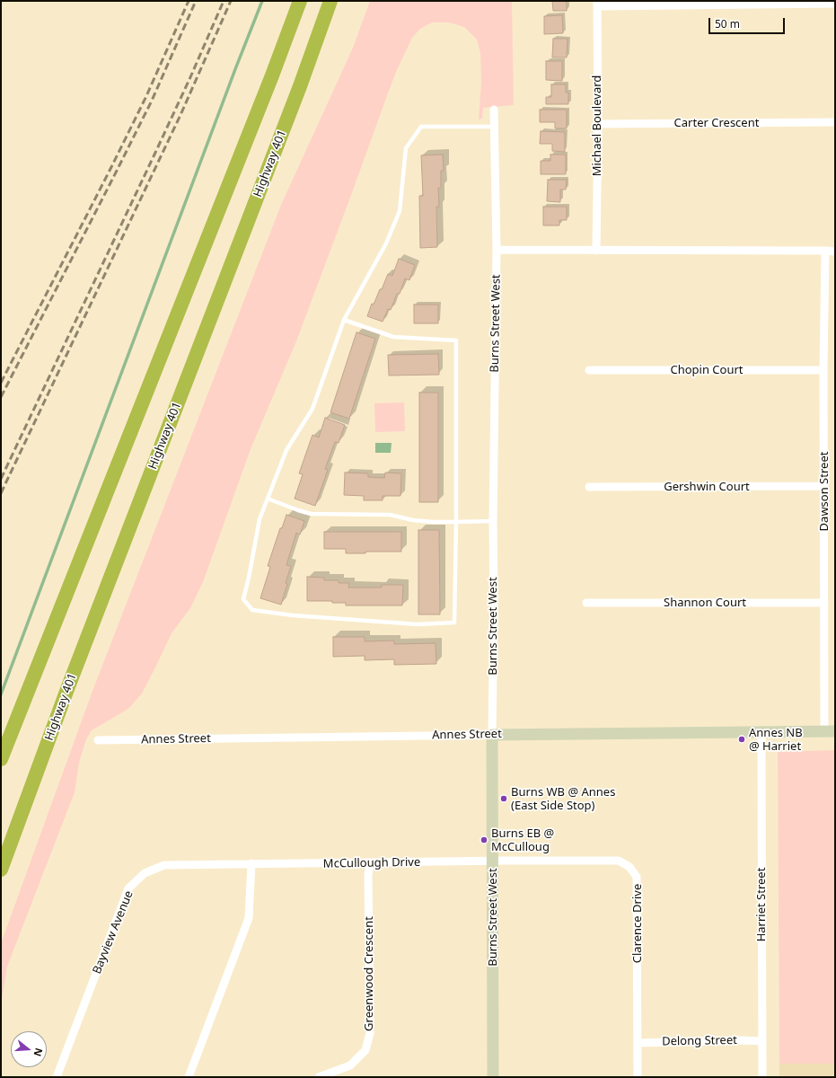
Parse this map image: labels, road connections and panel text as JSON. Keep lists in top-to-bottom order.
{
  "streets": {
    "highway": ["Highway 401"],
    "street": [
      "Carter Crescent",
      "Michael Boulevard",
      "Burns Street West",
      "Chopin Court",
      "Gershwin Court",
      "Dawson Street",
      "Shannon Court",
      "Annes Street",
      "McCullough Drive",
      "Harriet Street",
      "Clarence Drive",
      "Bayview Avenue",
      "Greenwood Crescent",
      "Delong Street"
    ]
  },
  "crossings": [
    ["Carter Crescent", "Michael Boulevard"],
    ["Burns Street West", "Annes Street"],
    ["Burns Street West", "McCullough Drive"],
    ["Burns Street West", "Clarence Drive"],
    ["Chopin Court", "Dawson Street"],
    ["Gershwin Court", "Dawson Street"],
    ["Dawson Street", "Shannon Court"],
    ["Dawson Street", "Annes Street"],
    ["Annes Street", "Harriet Street"],
    ["McCullough Drive", "Clarence Drive"],
    ["McCullough Drive", "Bayview Avenue"],
    ["McCullough Drive", "Greenwood Crescent"],
    ["Harriet Street", "Delong Street"],
    ["Clarence Drive", "Delong Street"]
  ],
  "places": ["Annes NB @ Harriet", "Burns WB @ Annes (East Side Stop)", "Burns EB @ McCulloug"],
  "scale_bar": "50 m",
  "north": "right"
}
